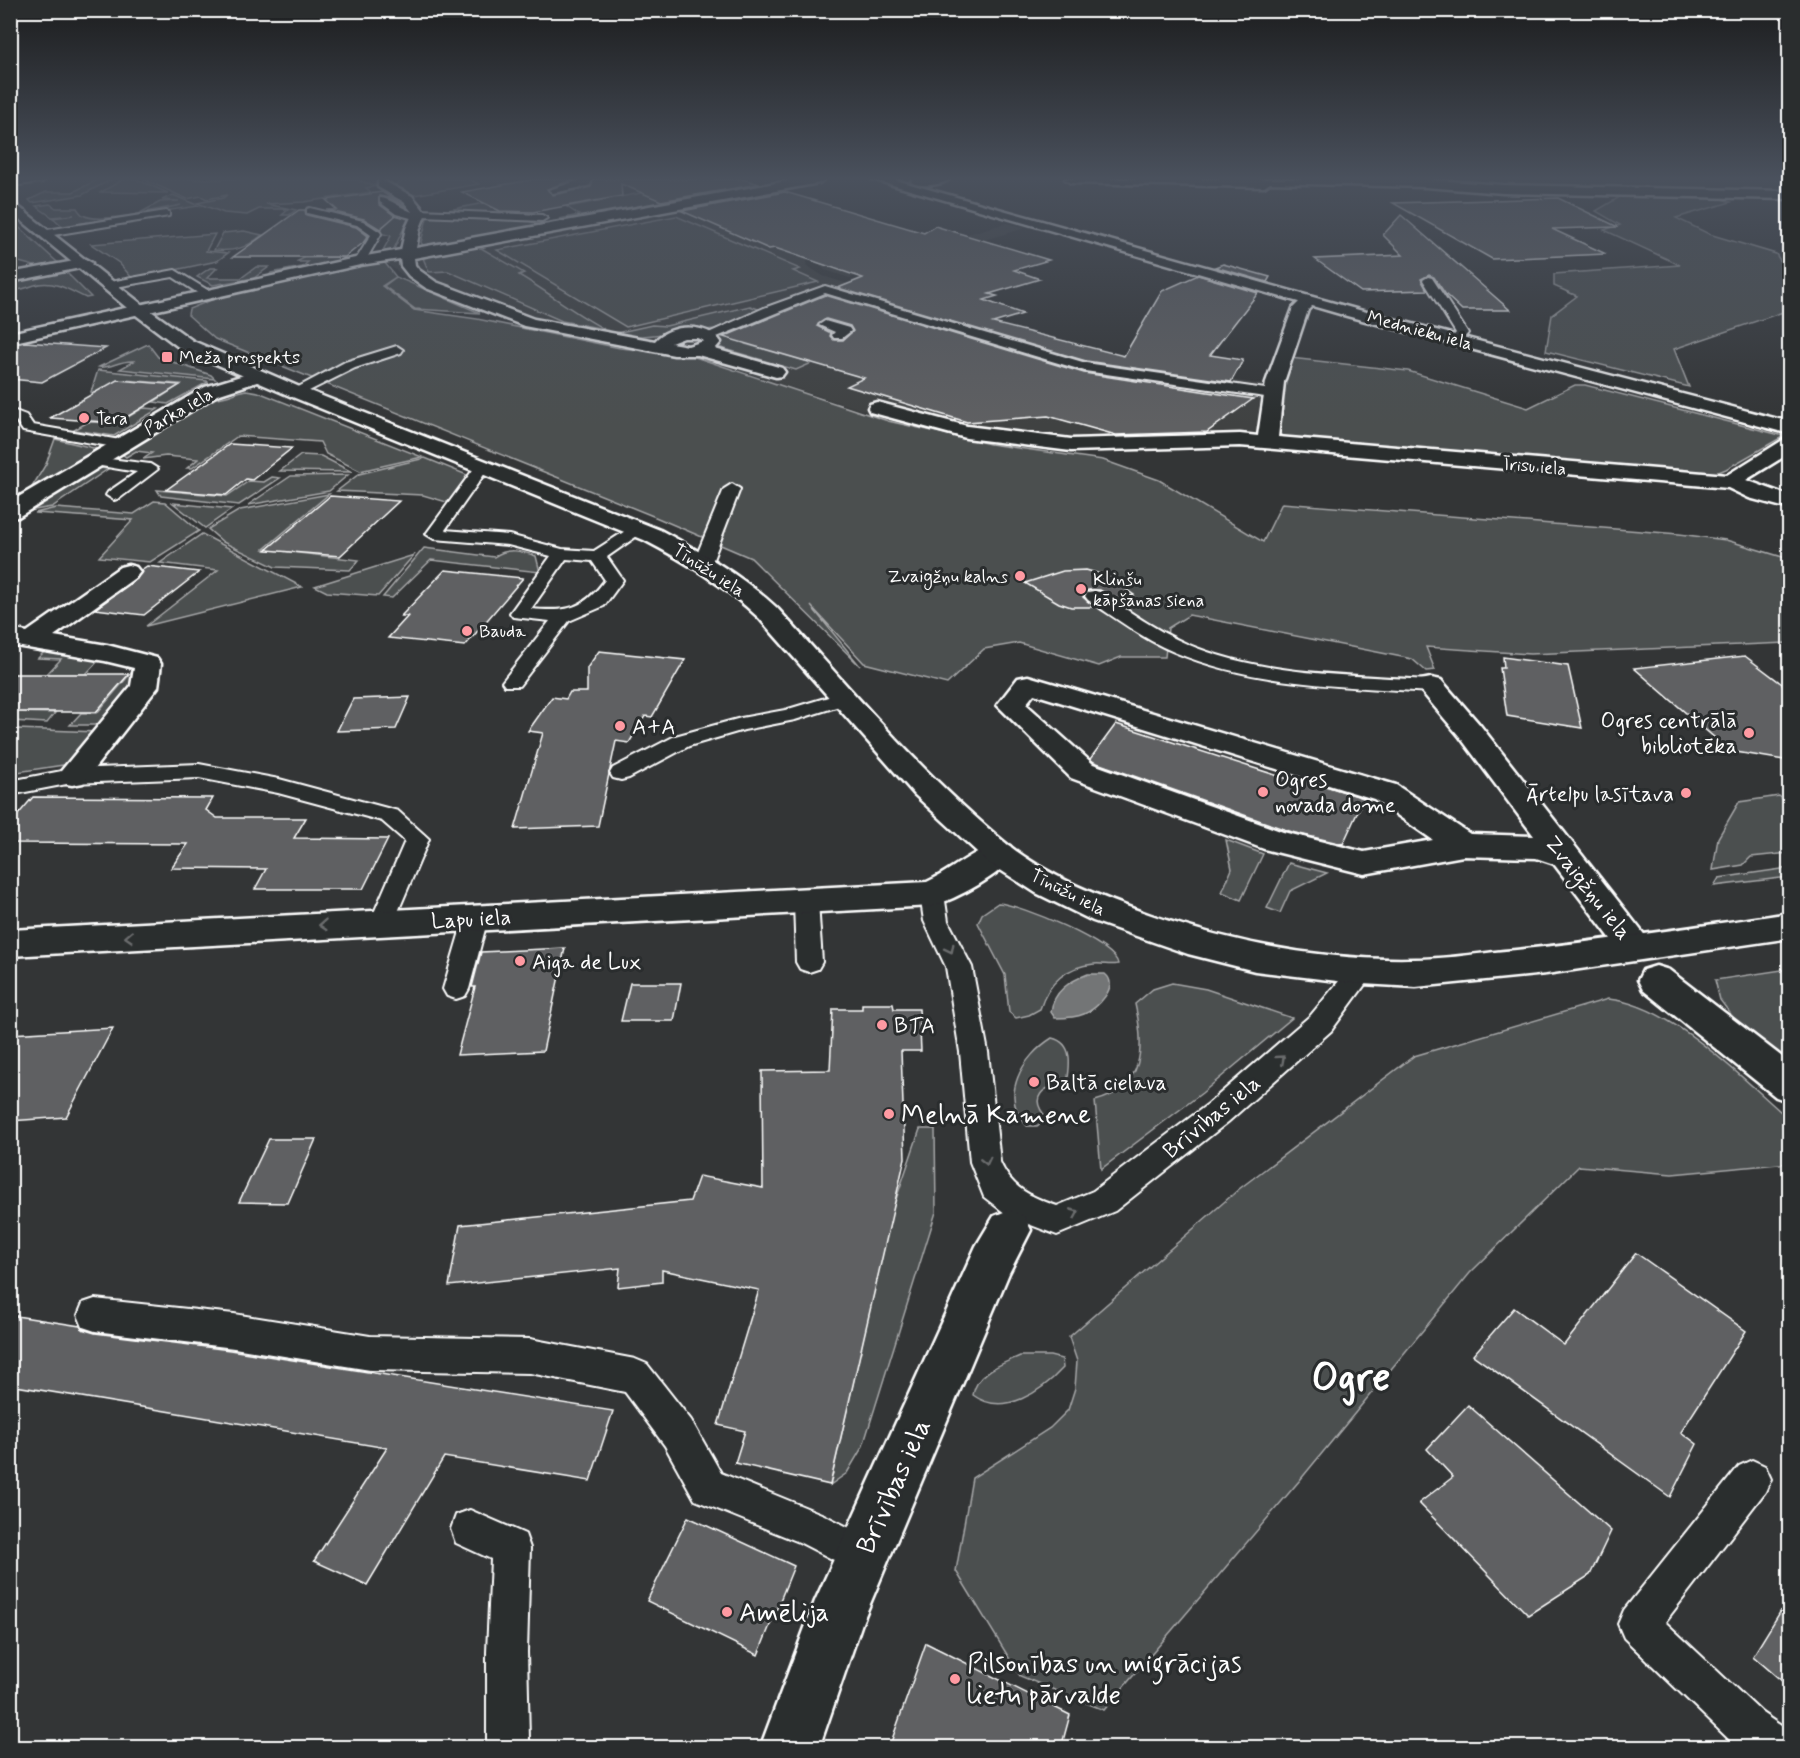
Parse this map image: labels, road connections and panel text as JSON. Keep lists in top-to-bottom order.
{
  "streets": {
    "street": [
      "Mednieku iela",
      "Parka iela",
      "Īrisu iela",
      "Tīnūžu iela",
      "Zvaigžņu iela",
      "Lapu iela",
      "Brīvības iela"
    ]
  },
  "crossings": [
    ["Parka iela", "Tīnūžu iela"],
    ["Tīnūžu iela", "Brīvības iela"],
    ["Lapu iela", "Brīvības iela"]
  ],
  "one_way": ["Lapu iela"],
  "districts": ["Ogre"],
  "places": {
    "transit": ["Meža prospekts"],
    "other": [
      "Tera",
      "Zvaigžņu kalns",
      "Klinšu kāpšanas siena",
      "Bauda",
      "A+A",
      "Ogres centrālā bibliotēka",
      "Ogres novada dome",
      "Ārtelpu lasītava",
      "Aiga de Lux",
      "BTA",
      "Baltā cielava",
      "Melnā Kamene",
      "Amēlija",
      "Pilsonības un migrācijas lietu pārvalde"
    ]
  }
}
